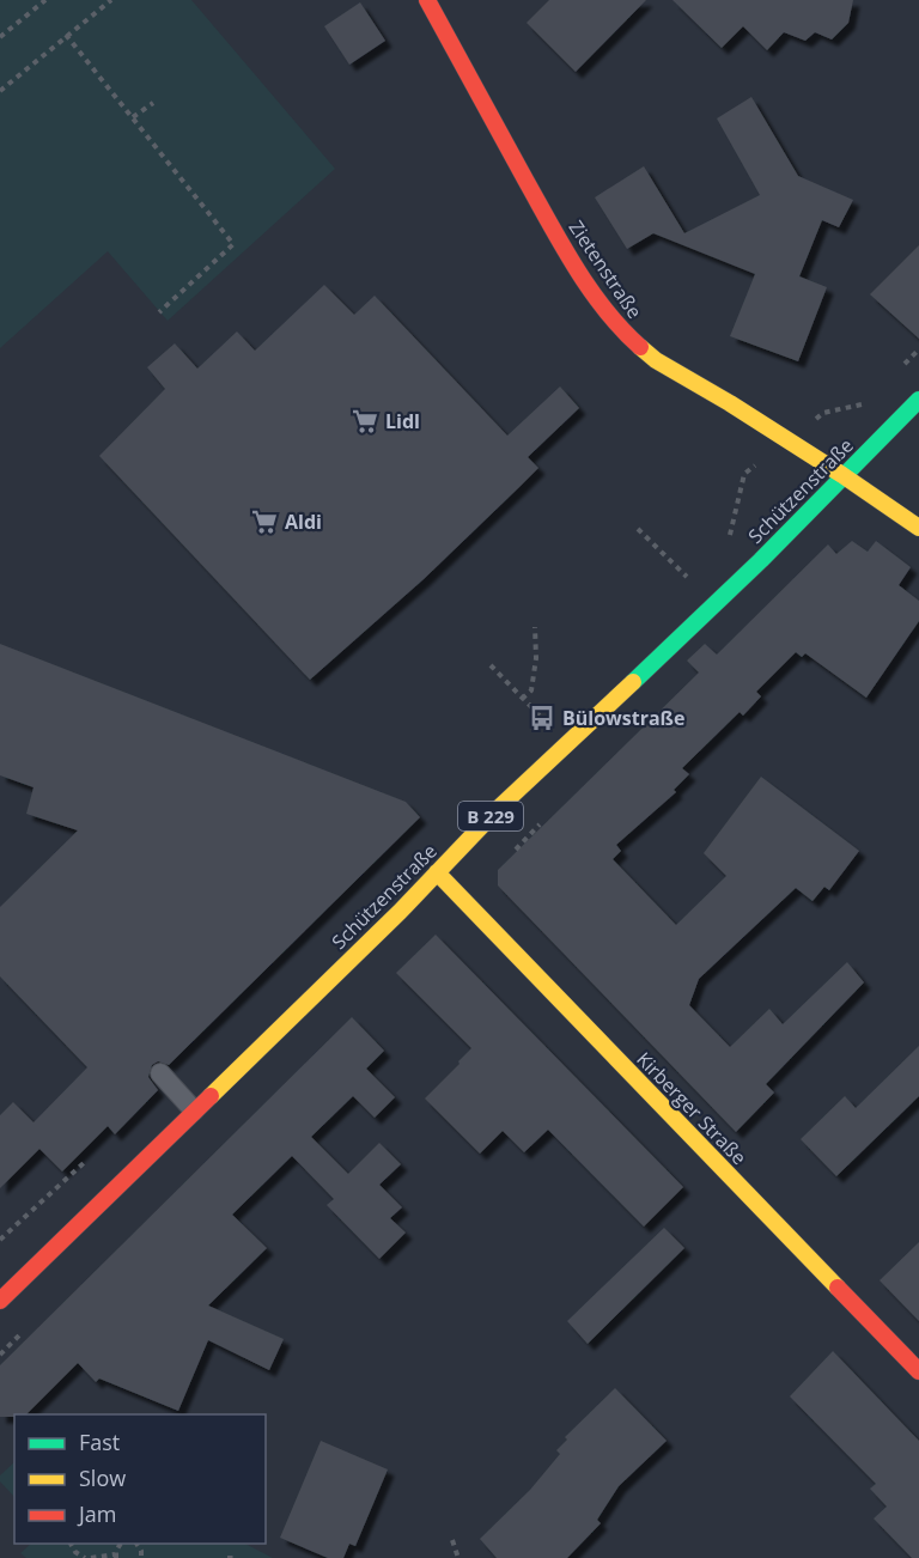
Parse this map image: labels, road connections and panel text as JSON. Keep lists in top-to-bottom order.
{
  "streets": {
    "street": [
      "Zietenstraße",
      "Schützenstraße",
      "B 229",
      "Kirberger Straße"
    ]
  },
  "crossings": [
    ["Zietenstraße", "Schützenstraße"],
    ["Schützenstraße", "Kirberger Straße"]
  ],
  "places": {
    "supermarket": ["Lidl", "Aldi"],
    "bus stop": ["Bülowstraße"]
  },
  "legend": ["Fast", "Slow", "Jam"]
}
